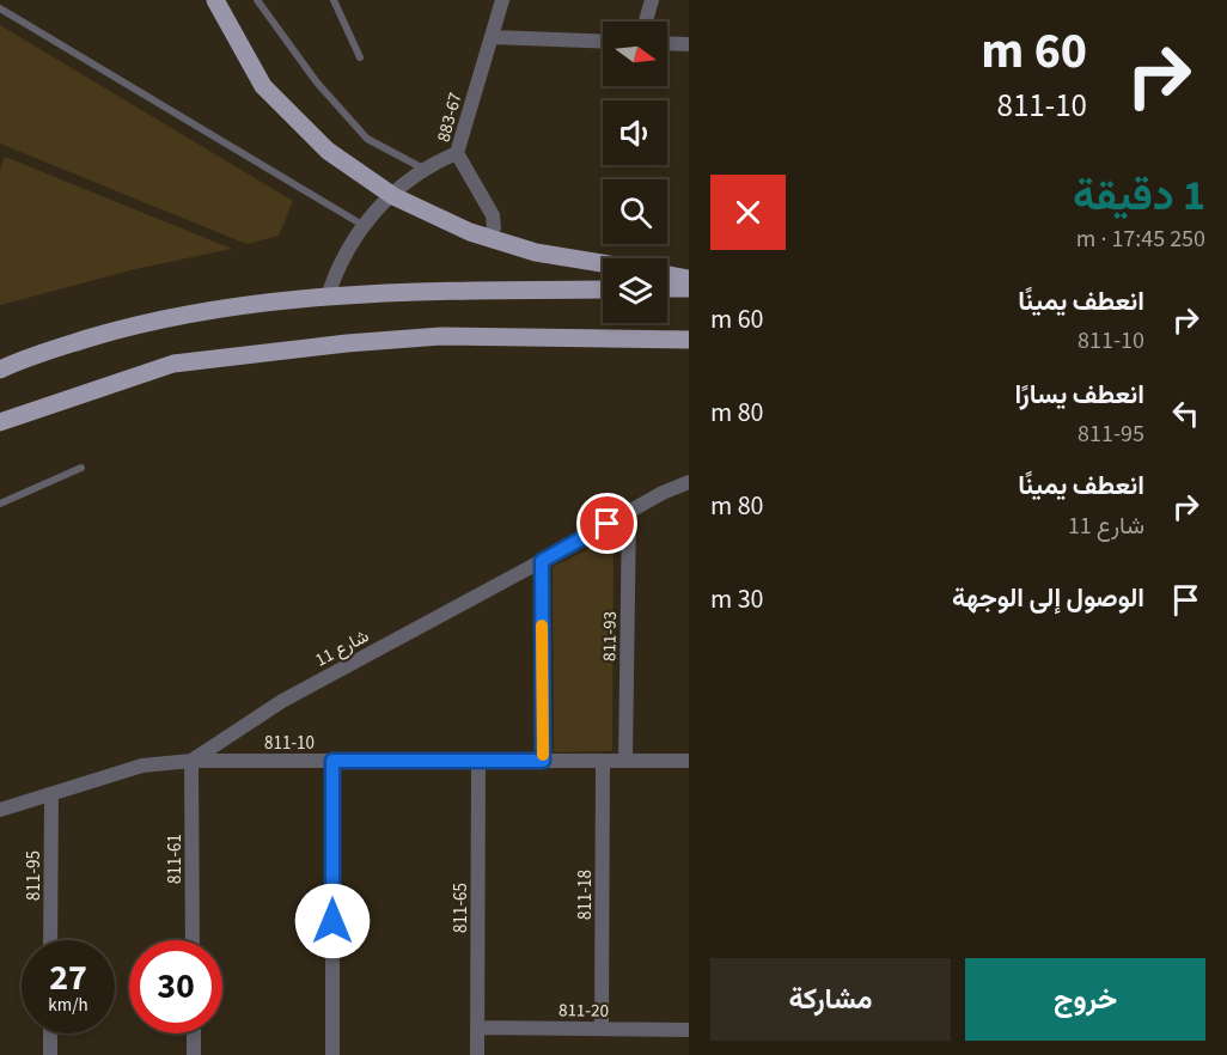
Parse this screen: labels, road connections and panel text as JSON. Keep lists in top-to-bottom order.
{
  "streets": {
    "street": [
      "883-67",
      "811-93",
      "شارع 11",
      "811-10",
      "811-61",
      "811-95",
      "811-18",
      "811-65",
      "811-20"
    ]
  },
  "crossings": [
    ["811-93", "شارع 11"],
    ["811-93", "811-10"],
    ["شارع 11", "811-10"],
    ["شارع 11", "811-61"],
    ["شارع 11", "811-95"],
    ["811-10", "811-61"],
    ["811-10", "811-18"],
    ["811-10", "811-65"],
    ["811-18", "811-20"],
    ["811-65", "811-20"]
  ],
  "north": "right",
  "page": {
    "turn": ["60 m", "811-10"],
    "heading": ["1 دقيقة", "250 m · 17:45"],
    "list": [
      {
        "name": "انعطف يمينًا",
        "note": "811-10",
        "value": "60 m"
      },
      {
        "name": "انعطف يسارًا",
        "note": "811-95",
        "value": "80 m"
      },
      {
        "name": "انعطف يمينًا",
        "note": "شارع 11",
        "value": "80 m"
      },
      {
        "name": "الوصول إلى الوجهة",
        "value": "30 m"
      }
    ],
    "speed": "27 km/h",
    "limit": "30",
    "buttons": ["خروج", "مشاركة"]
  }
}
